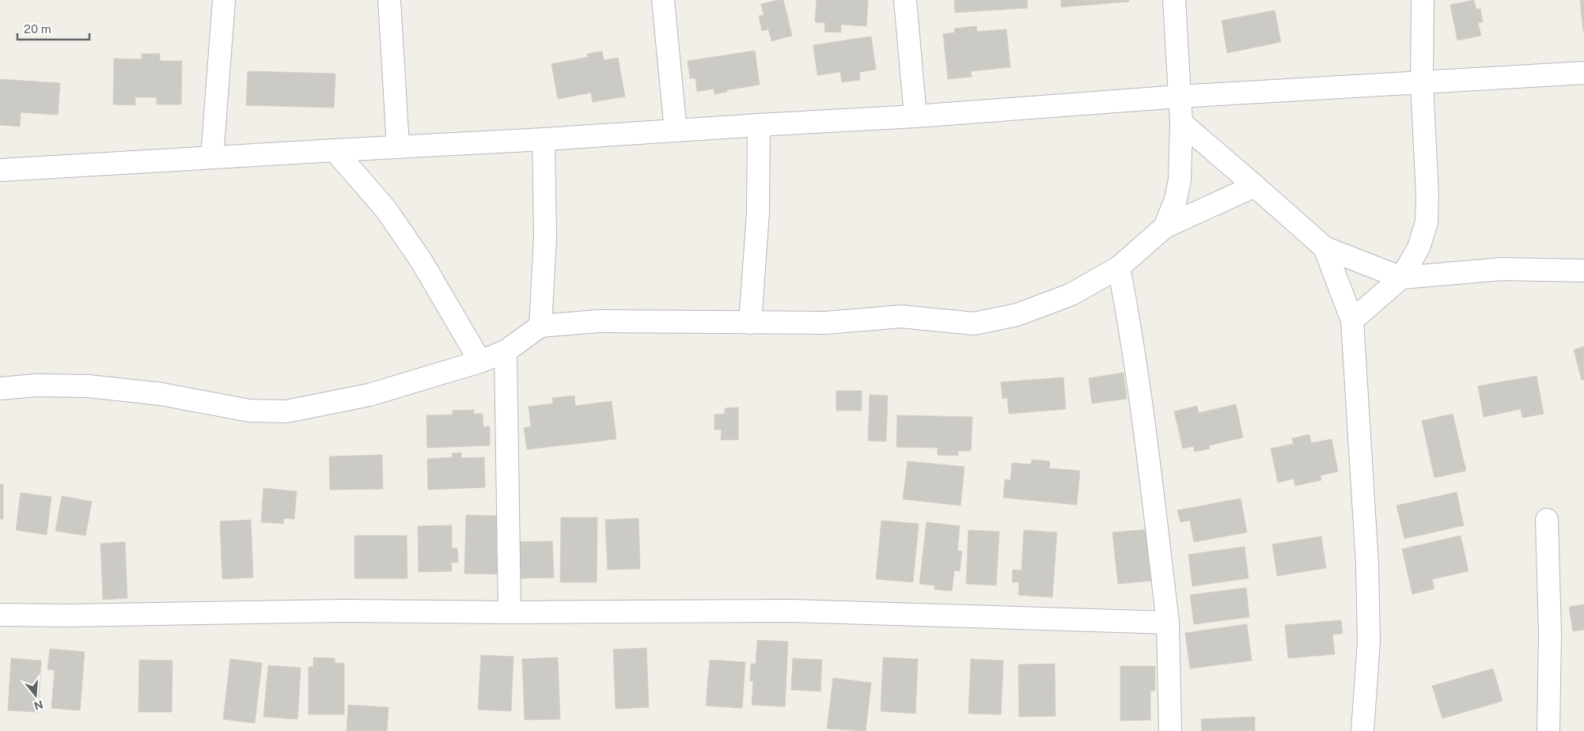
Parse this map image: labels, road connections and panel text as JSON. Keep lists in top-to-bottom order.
{
  "scale_bar": "20 m",
  "north": "bottom"
}
